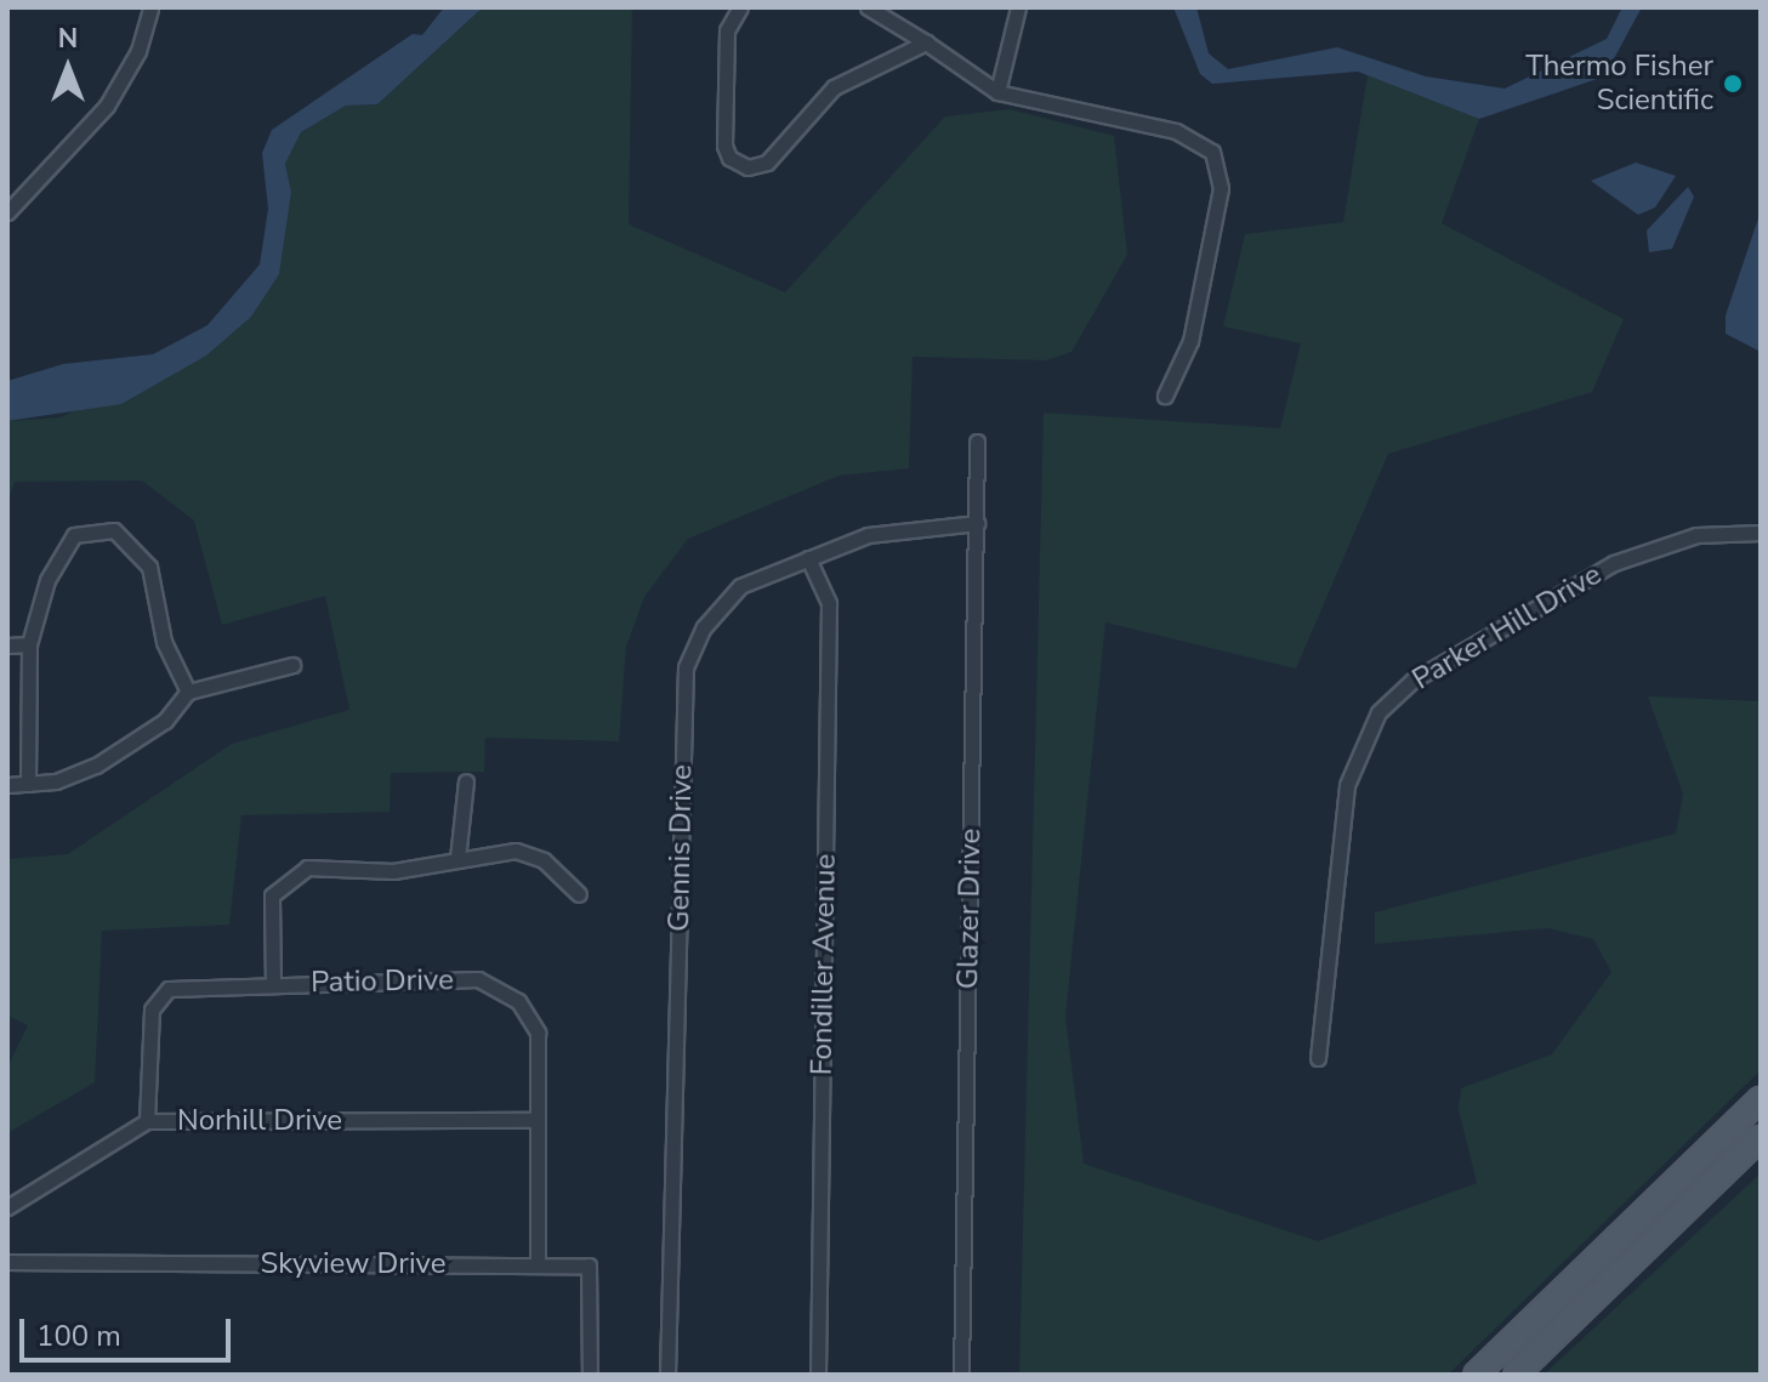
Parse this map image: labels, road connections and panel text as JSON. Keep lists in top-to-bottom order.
{
  "streets": {
    "street": [
      "Parker Hill Drive",
      "Gennis Drive",
      "Glazer Drive",
      "Fondiller Avenue",
      "Patio Drive",
      "Norhill Drive",
      "Skyview Drive"
    ]
  },
  "crossings": [
    ["Gennis Drive", "Glazer Drive"],
    ["Gennis Drive", "Fondiller Avenue"],
    ["Patio Drive", "Norhill Drive"],
    ["Patio Drive", "Skyview Drive"]
  ],
  "places": ["Thermo Fisher Scientific"],
  "scale_bar": "100 m",
  "north": "top"
}
